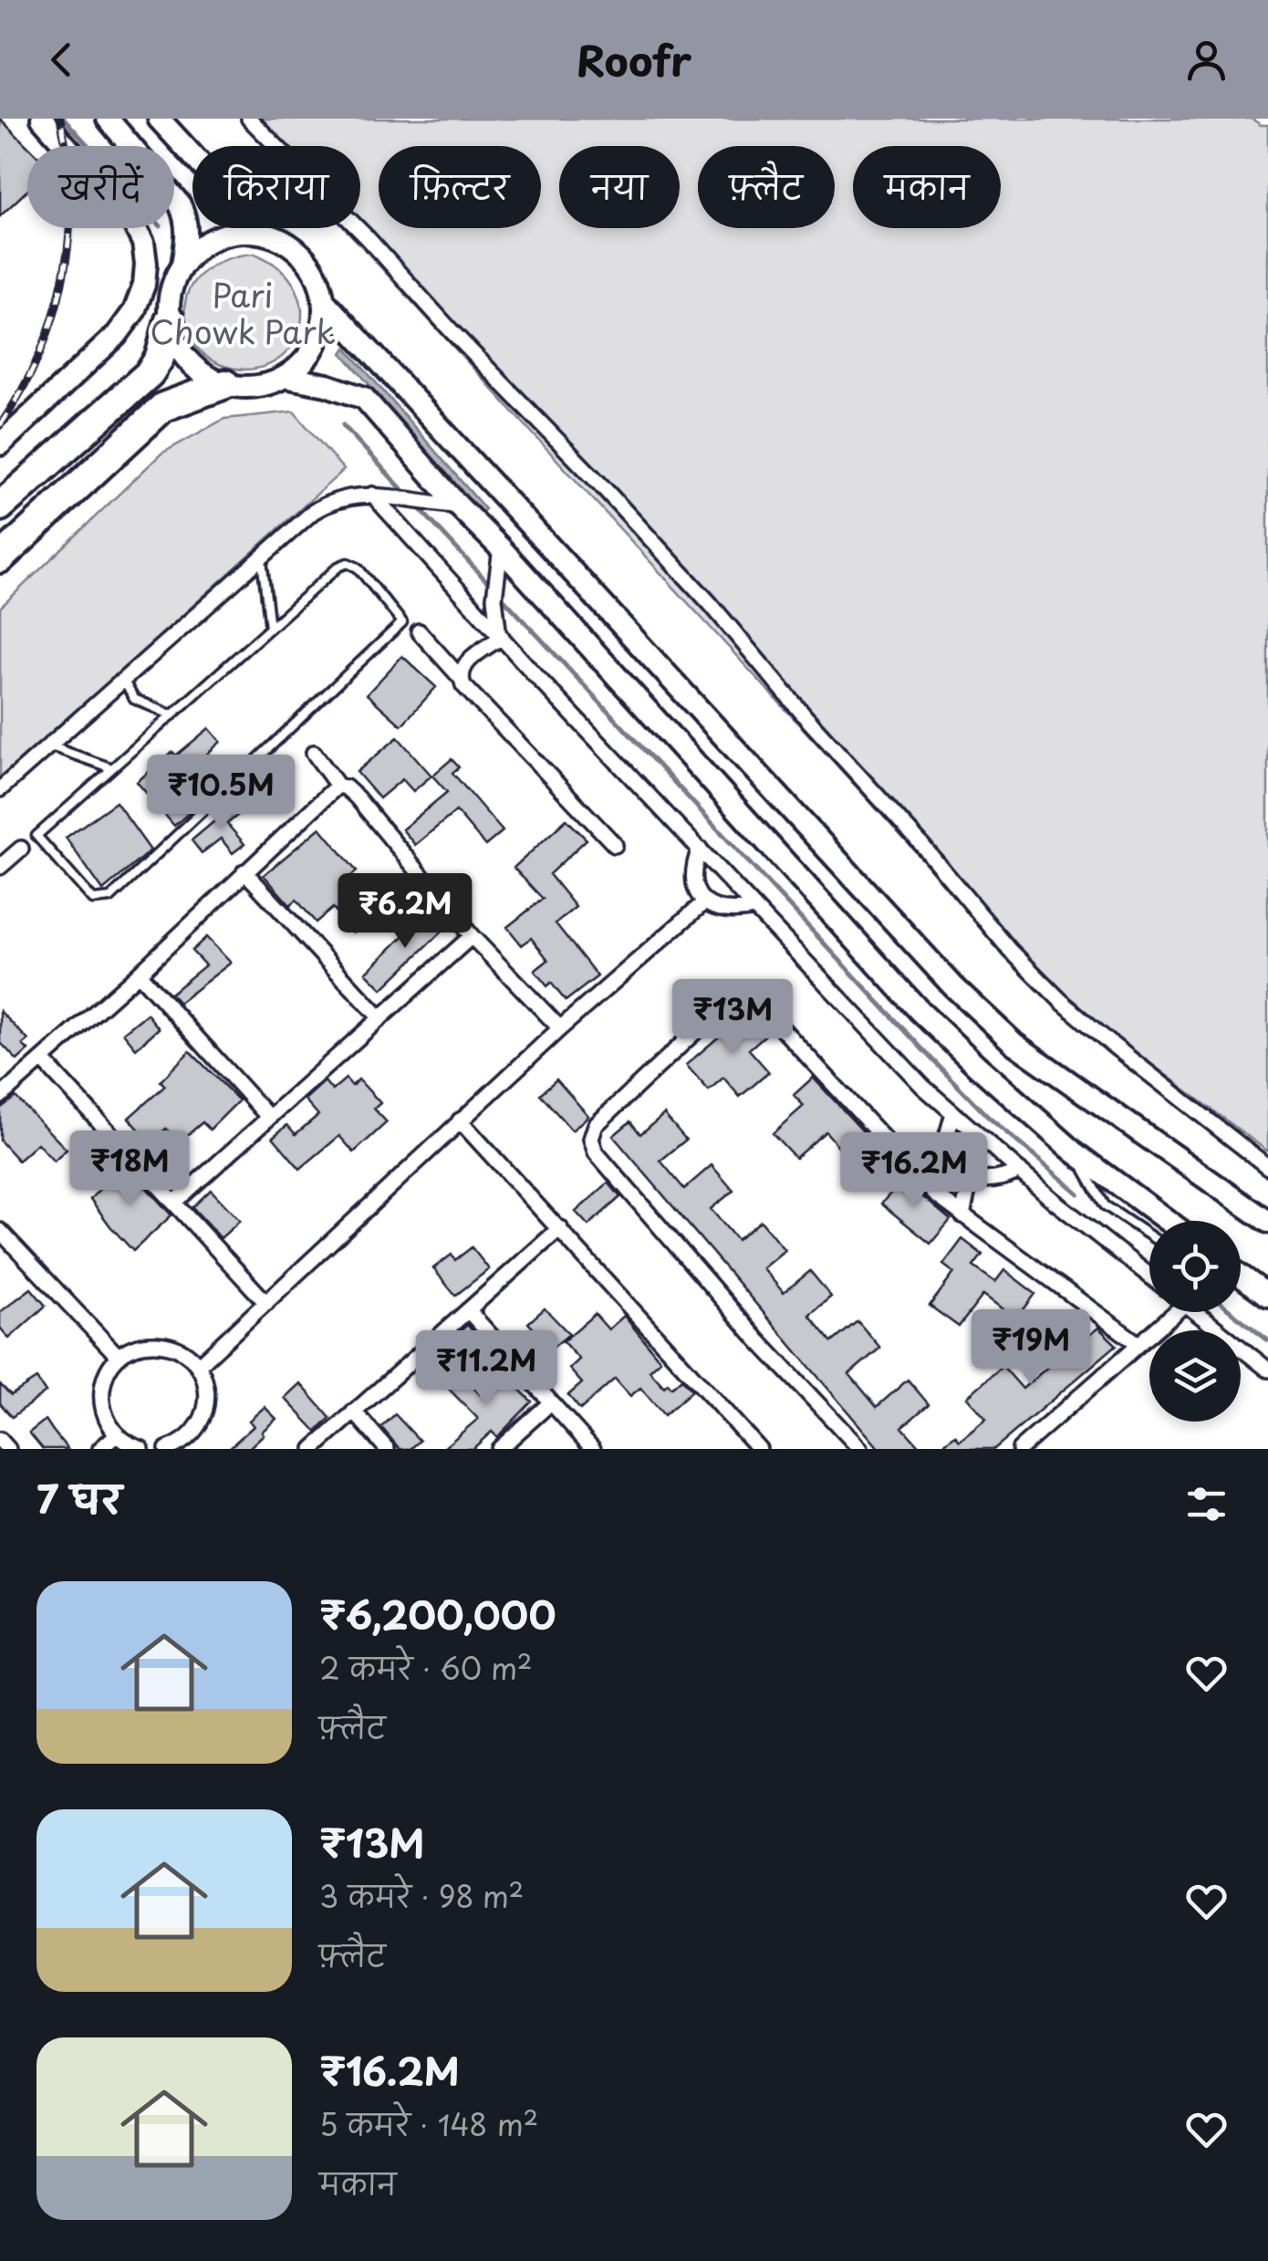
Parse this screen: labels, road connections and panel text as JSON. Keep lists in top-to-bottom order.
{
  "parks": ["Pari Chowk Park"],
  "page": {
    "header": "Roofr",
    "chip": [
      "खरीदें",
      "किराया",
      "फ़िल्टर",
      "नया",
      "फ़्लैट",
      "मकान"
    ],
    "price": [
      "₹10.5M",
      "₹6.2M",
      "₹13M",
      "₹18M",
      "₹16.2M",
      "₹19M",
      "₹11.2M"
    ],
    "heading": "7 घर",
    "list": [
      {
        "name": "₹6,200,000",
        "note": "2 कमरे · 60 m² · फ़्लैट"
      },
      {
        "name": "₹13M",
        "note": "3 कमरे · 98 m² · फ़्लैट"
      },
      {
        "name": "₹16.2M",
        "note": "5 कमरे · 148 m² · मकान"
      }
    ]
  }
}
